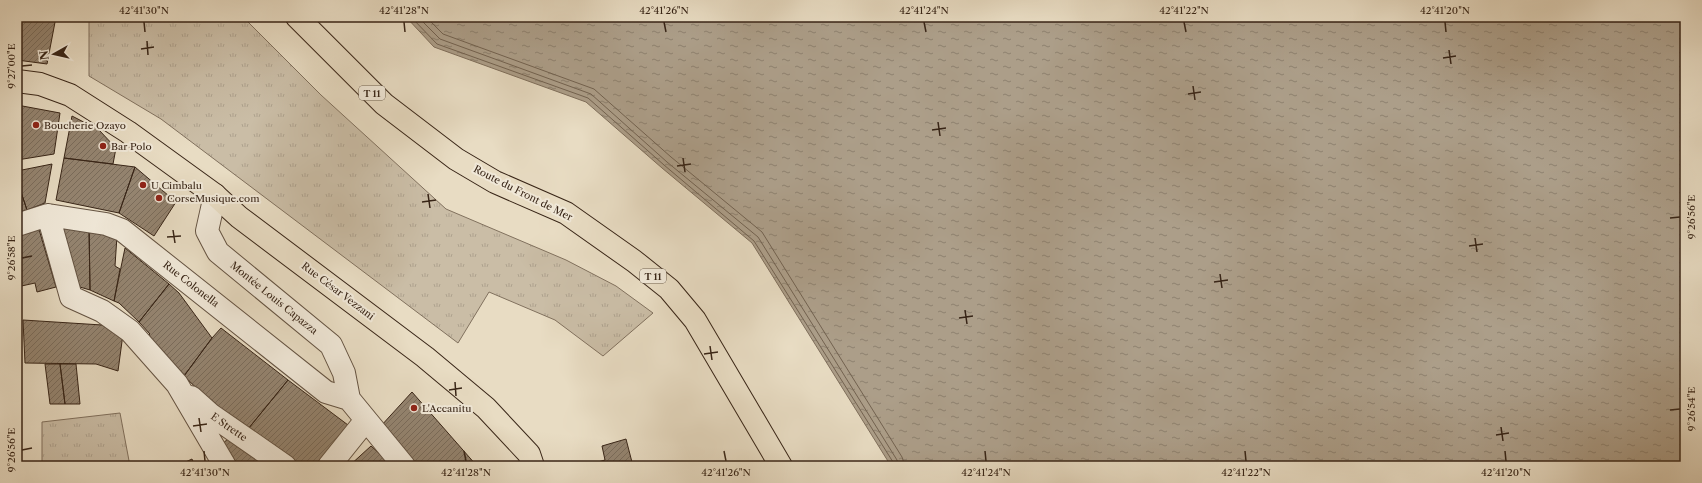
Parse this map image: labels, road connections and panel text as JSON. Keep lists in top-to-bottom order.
{
  "streets": {
    "main road": ["T 11", "Route du Front de Mer", "Rue César Vezzani"],
    "lane": ["Rue Colonella", "Montée Louis Capazza", "E Strette"]
  },
  "crossings": [
    ["Rue Colonella", "Montée Louis Capazza"],
    ["Rue César Vezzani", "Montée Louis Capazza"]
  ],
  "places": [
    "Boucherie Ozayo",
    "Bar Polo",
    "U Cimbalu",
    "CorseMusique.com",
    "L'Accanitu"
  ],
  "north": "left",
  "coordinates": [
    "42°41'30\"N",
    "42°41'28\"N",
    "42°41'26\"N",
    "42°41'24\"N",
    "42°41'22\"N",
    "42°41'20\"N",
    "9°27'00\"E",
    "9°26'56\"E",
    "9°26'58\"E",
    "9°26'54\"E"
  ]
}
